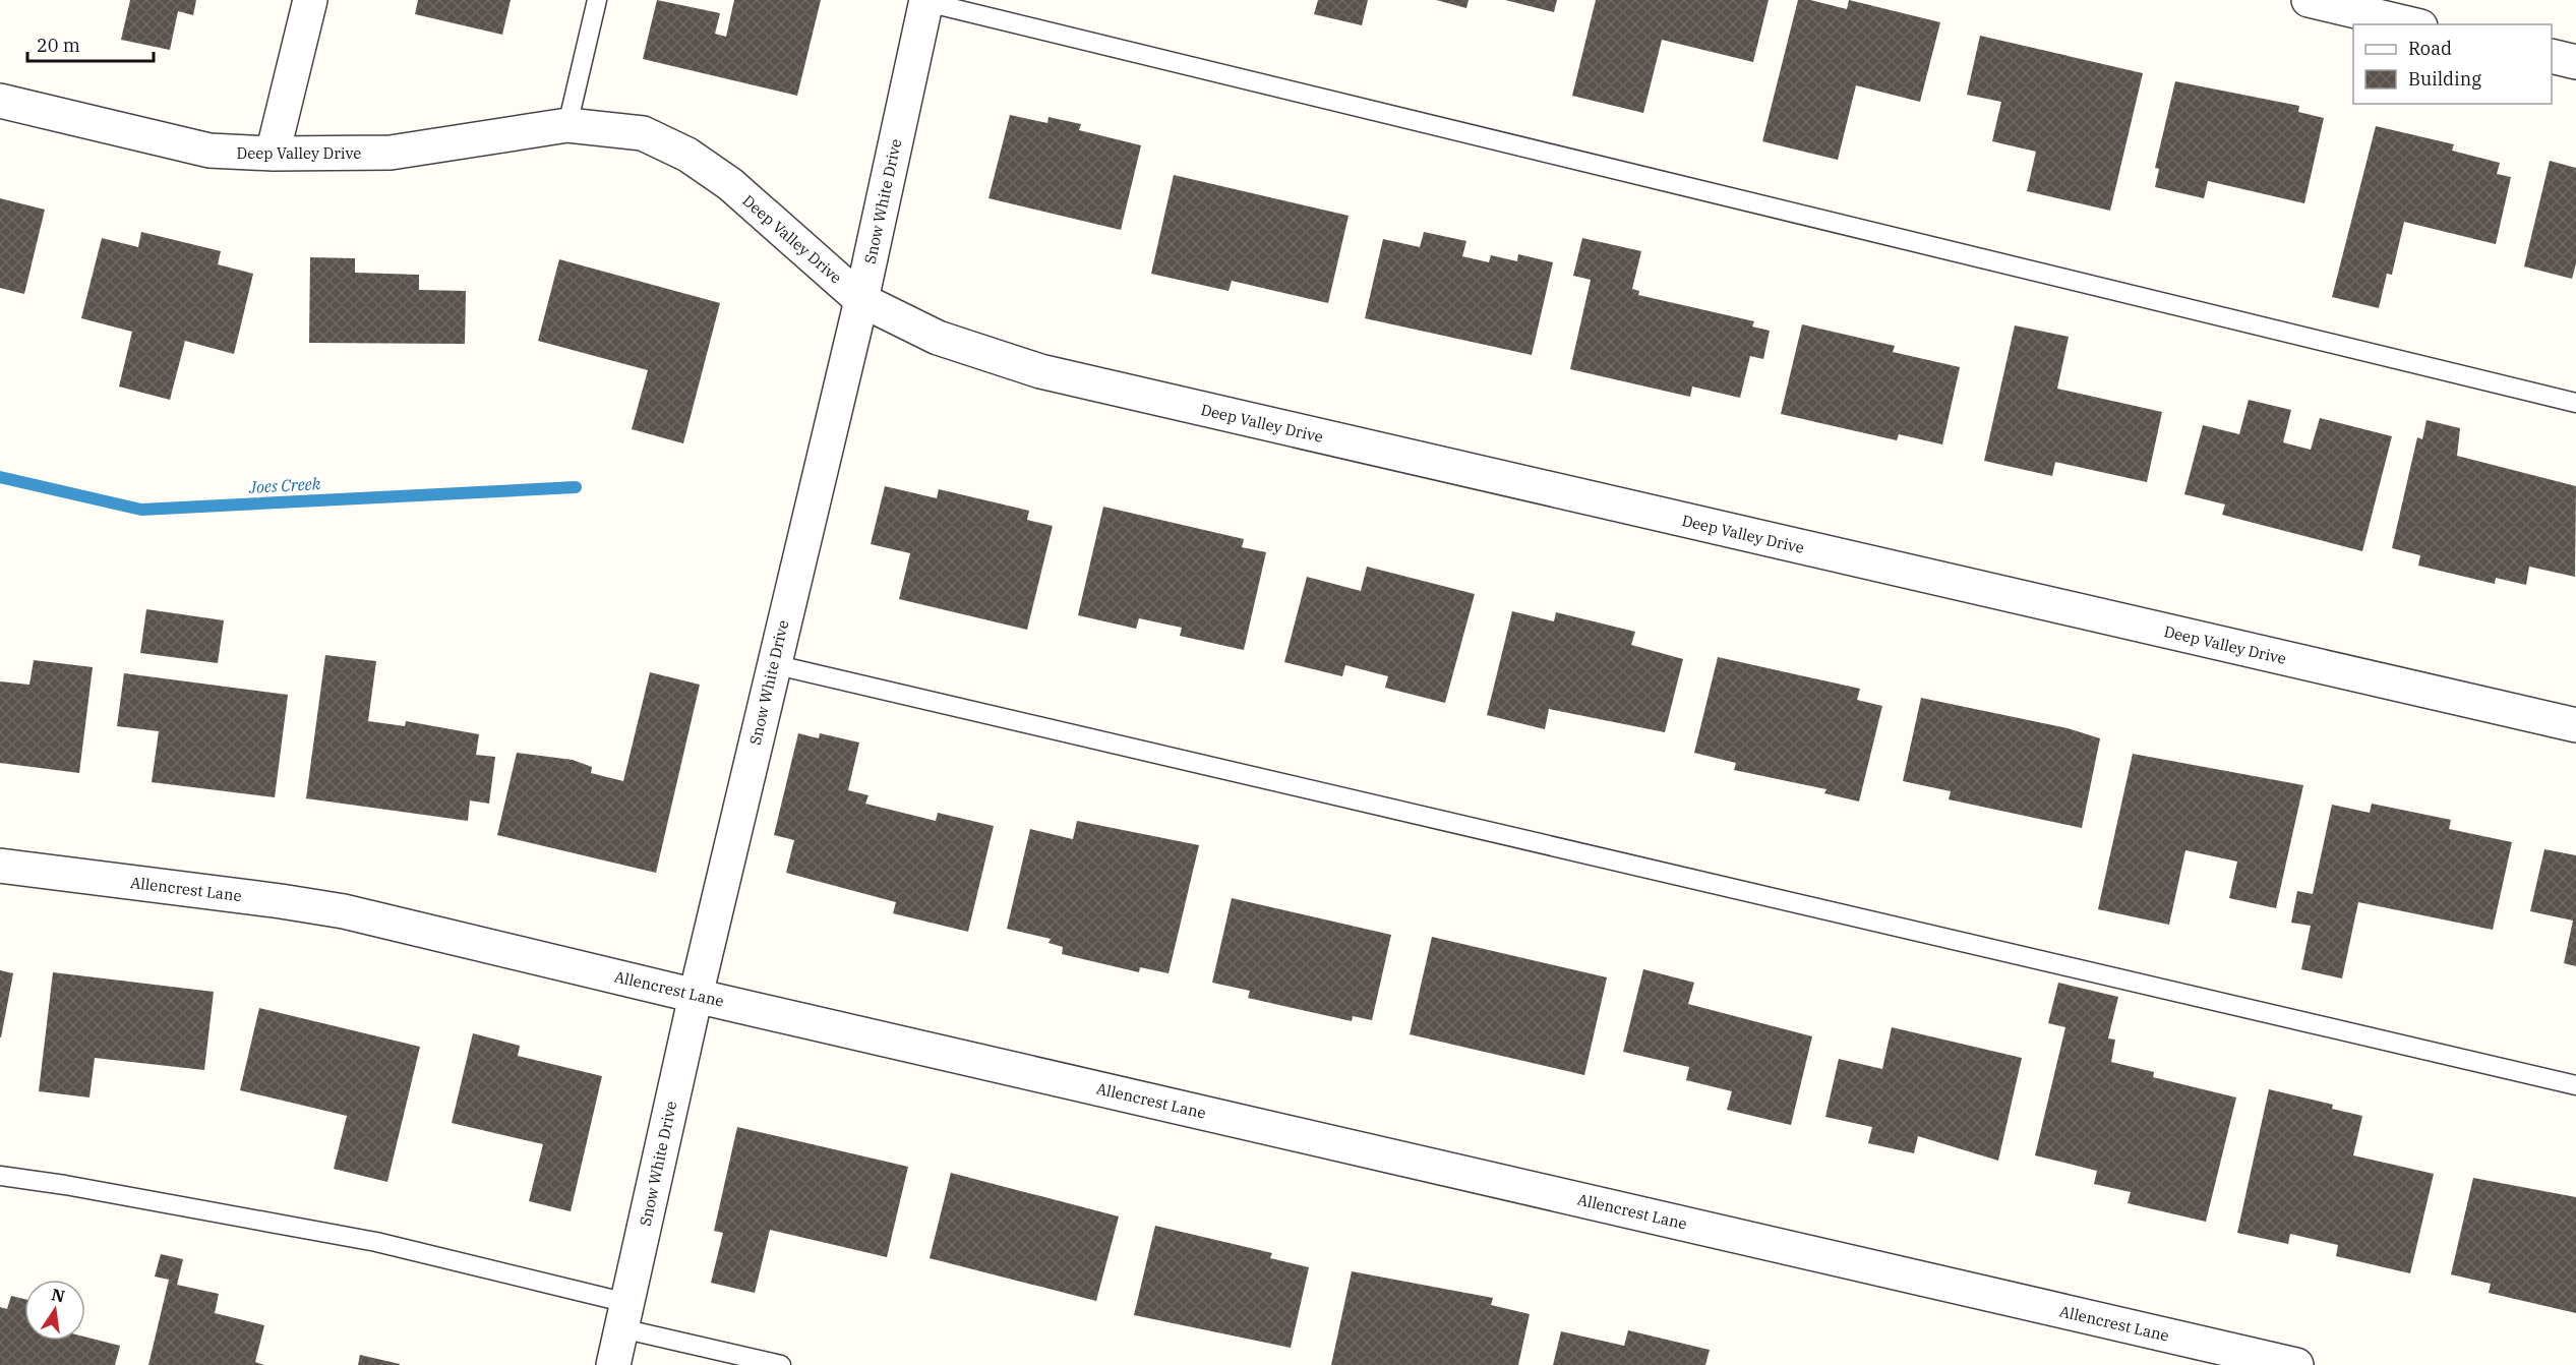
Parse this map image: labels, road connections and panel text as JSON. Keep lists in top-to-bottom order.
{
  "streets": {
    "street": ["Deep Valley Drive", "Snow White Drive", "Allencrest Lane"]
  },
  "crossings": [
    ["Deep Valley Drive", "Snow White Drive"],
    ["Snow White Drive", "Allencrest Lane"]
  ],
  "water": ["Joes Creek"],
  "legend": ["Road", "Building"],
  "scale_bar": "20 m",
  "north": "top"
}
